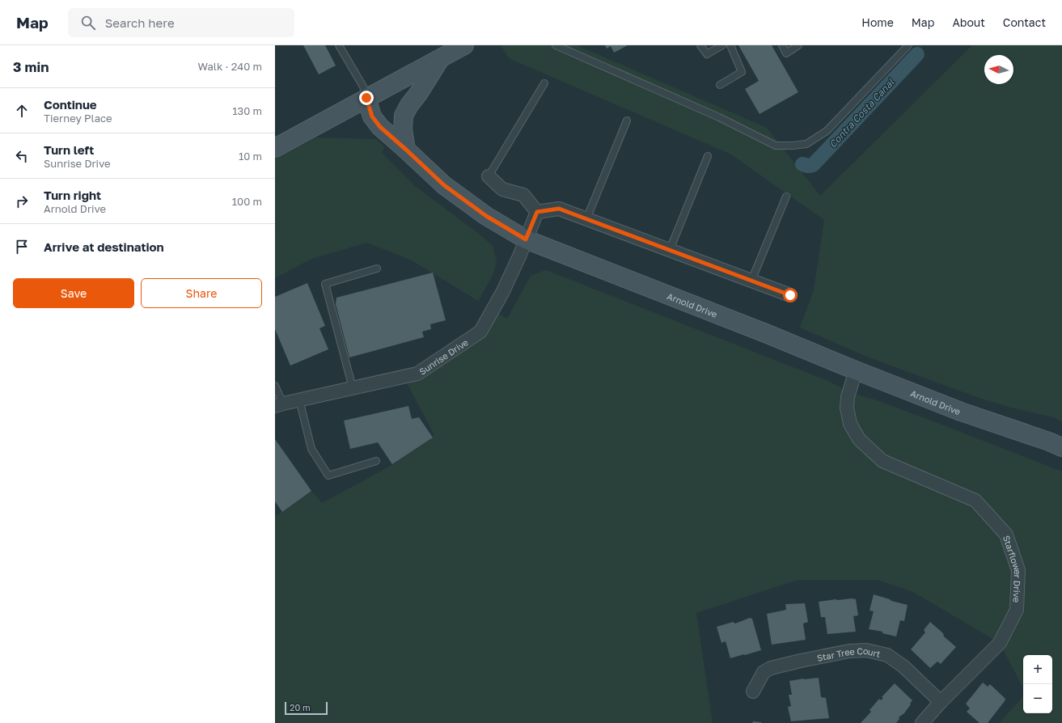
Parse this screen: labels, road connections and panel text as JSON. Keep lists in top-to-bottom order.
{
  "streets": {
    "street": [
      "Arnold Drive",
      "Sunrise Drive",
      "Starflower Drive",
      "Star Tree Court"
    ]
  },
  "crossings": [
    ["Arnold Drive", "Sunrise Drive"],
    ["Arnold Drive", "Starflower Drive"],
    ["Starflower Drive", "Star Tree Court"]
  ],
  "water": ["Contra Costa Canal"],
  "scale_bar": "20 m",
  "north": "left",
  "page": {
    "header": "Map",
    "search": "Search here",
    "nav": [
      "Home",
      "Map",
      "About",
      "Contact"
    ],
    "heading": ["3 min", "Walk · 240 m"],
    "list": [
      ["Continue", "Tierney Place", "130 m"],
      ["Turn left", "Sunrise Drive", "10 m"],
      ["Turn right", "Arnold Drive", "100 m"],
      "Arrive at destination"
    ],
    "buttons": ["Save", "Share"],
    "map_buttons": ["+", "−"],
    "scale": "20 m"
  }
}
